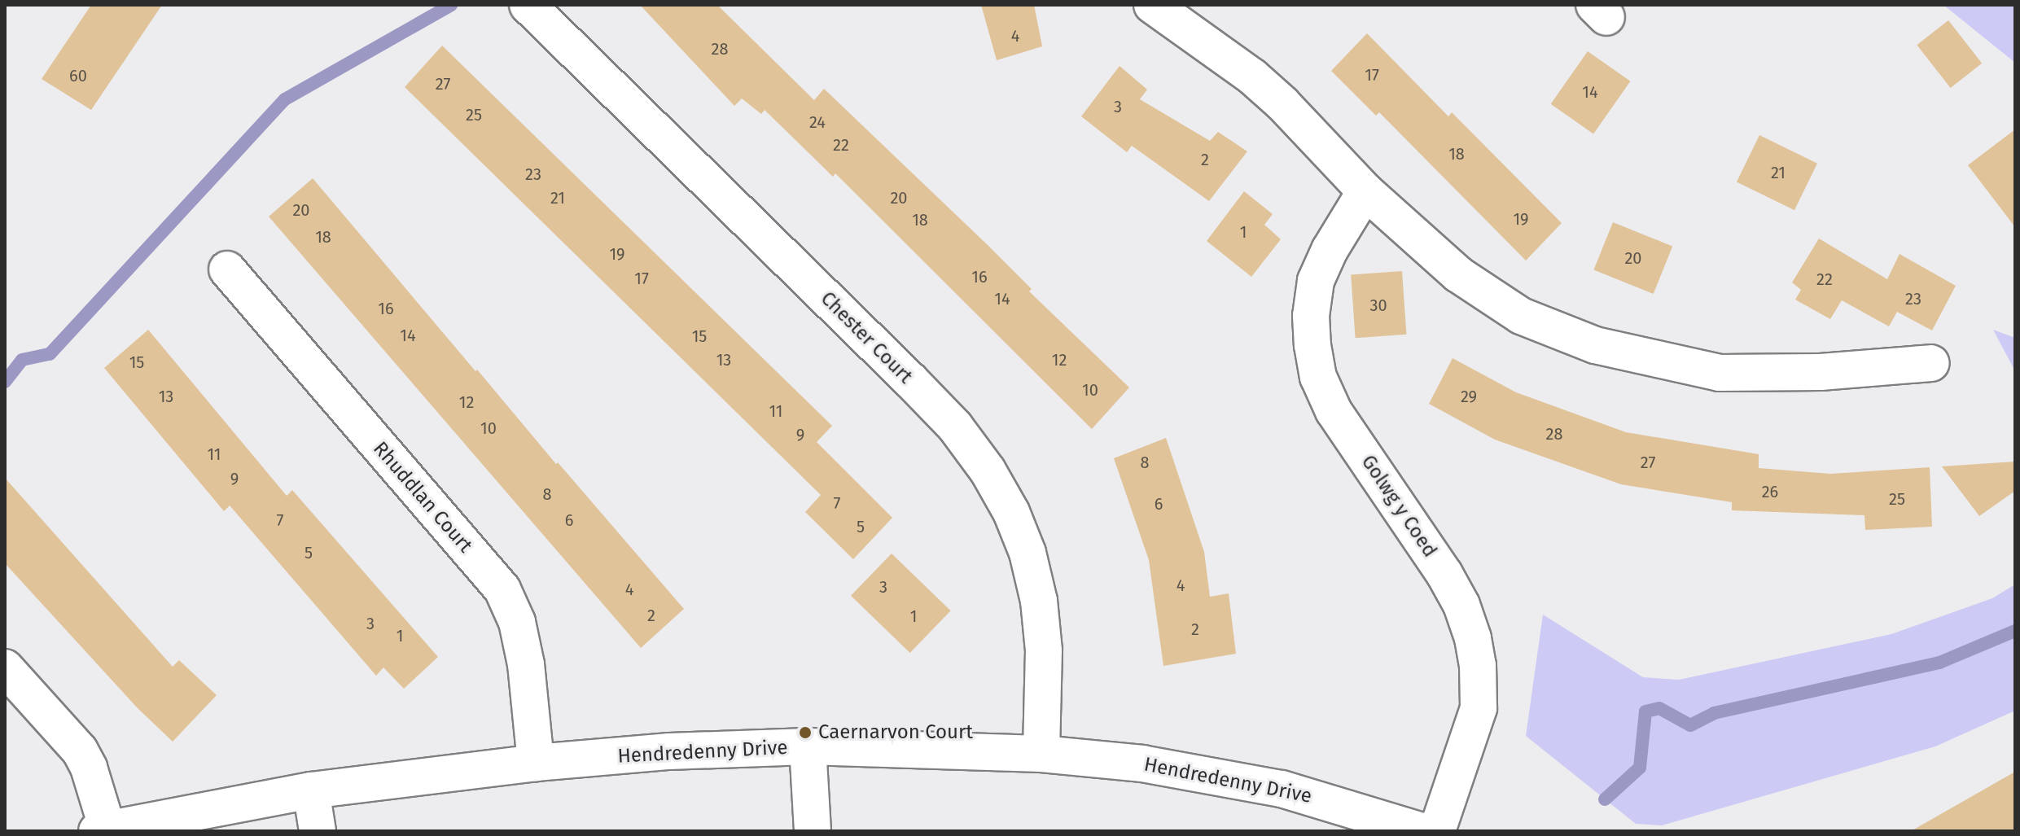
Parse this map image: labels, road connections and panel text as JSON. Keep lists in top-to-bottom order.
{
  "streets": {
    "street": [
      "Chester Court",
      "Rhuddlan Court",
      "Golwg y Coed",
      "Hendredenny Drive"
    ]
  },
  "crossings": [
    ["Chester Court", "Hendredenny Drive"],
    ["Rhuddlan Court", "Hendredenny Drive"]
  ],
  "places": ["Caernarvon Court"],
  "house_numbers": [
    "4",
    "28",
    "17",
    "60",
    "27",
    "14",
    "3",
    "25",
    "24",
    "22",
    "18",
    "2",
    "21",
    "23",
    "21",
    "20",
    "20",
    "19",
    "18",
    "1",
    "18",
    "19",
    "20",
    "16",
    "17",
    "22",
    "14",
    "23",
    "30",
    "16",
    "14",
    "15",
    "13",
    "12",
    "15",
    "10",
    "13",
    "29",
    "12",
    "11",
    "10",
    "28",
    "9",
    "11",
    "8",
    "27",
    "9",
    "26",
    "8",
    "25",
    "7",
    "6",
    "7",
    "6",
    "5",
    "5",
    "4",
    "3",
    "4",
    "2",
    "1",
    "3",
    "2",
    "1"
  ]
}
